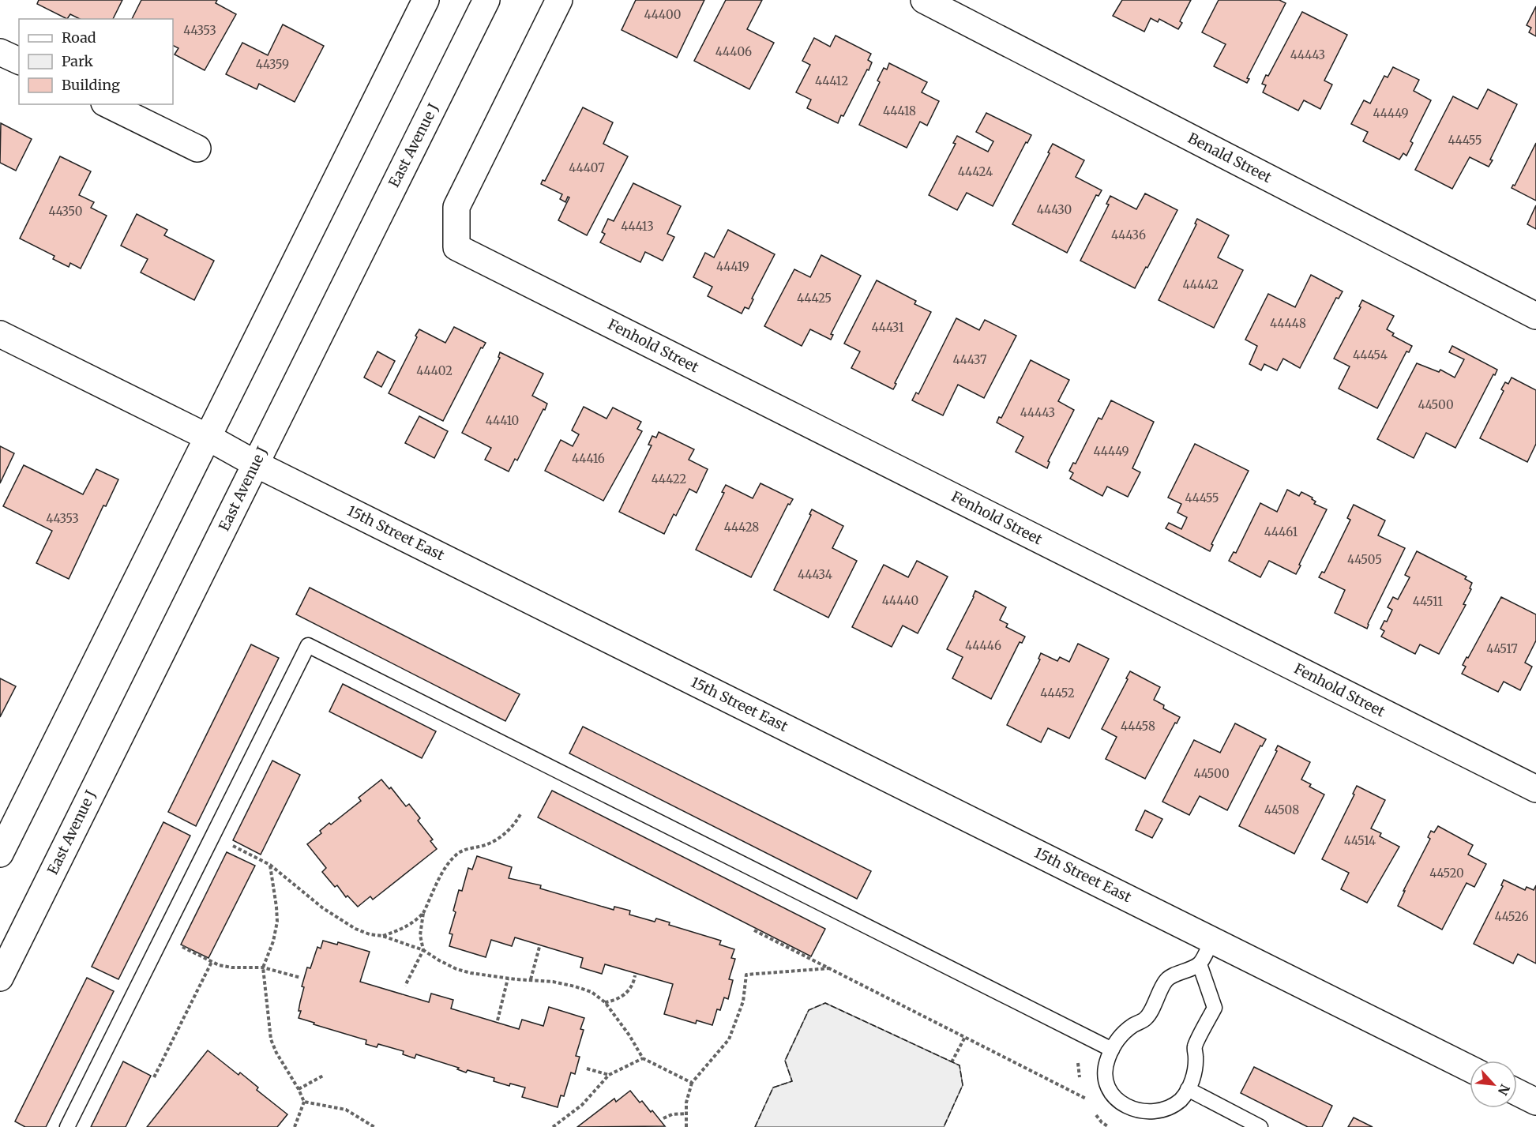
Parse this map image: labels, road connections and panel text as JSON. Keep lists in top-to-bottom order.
{
  "streets": {
    "street": [
      "East Avenue J",
      "Benald Street",
      "Fenhold Street",
      "15th Street East"
    ]
  },
  "crossings": [
    ["East Avenue J", "15th Street East"]
  ],
  "house_numbers": [
    "44400",
    "44353",
    "44406",
    "44443",
    "44359",
    "44412",
    "44418",
    "44449",
    "44455",
    "44407",
    "44424",
    "44430",
    "44350",
    "44413",
    "44436",
    "44419",
    "44442",
    "44425",
    "44448",
    "44431",
    "44454",
    "44437",
    "44402",
    "44500",
    "44443",
    "44410",
    "44449",
    "44416",
    "44422",
    "44455",
    "44353",
    "44428",
    "44461",
    "44505",
    "44434",
    "44440",
    "44511",
    "44446",
    "44517",
    "44452",
    "44458",
    "44500",
    "44508",
    "44514",
    "44520",
    "44526"
  ],
  "legend": ["Road", "Park", "Building"],
  "north": "bottom right"
}
